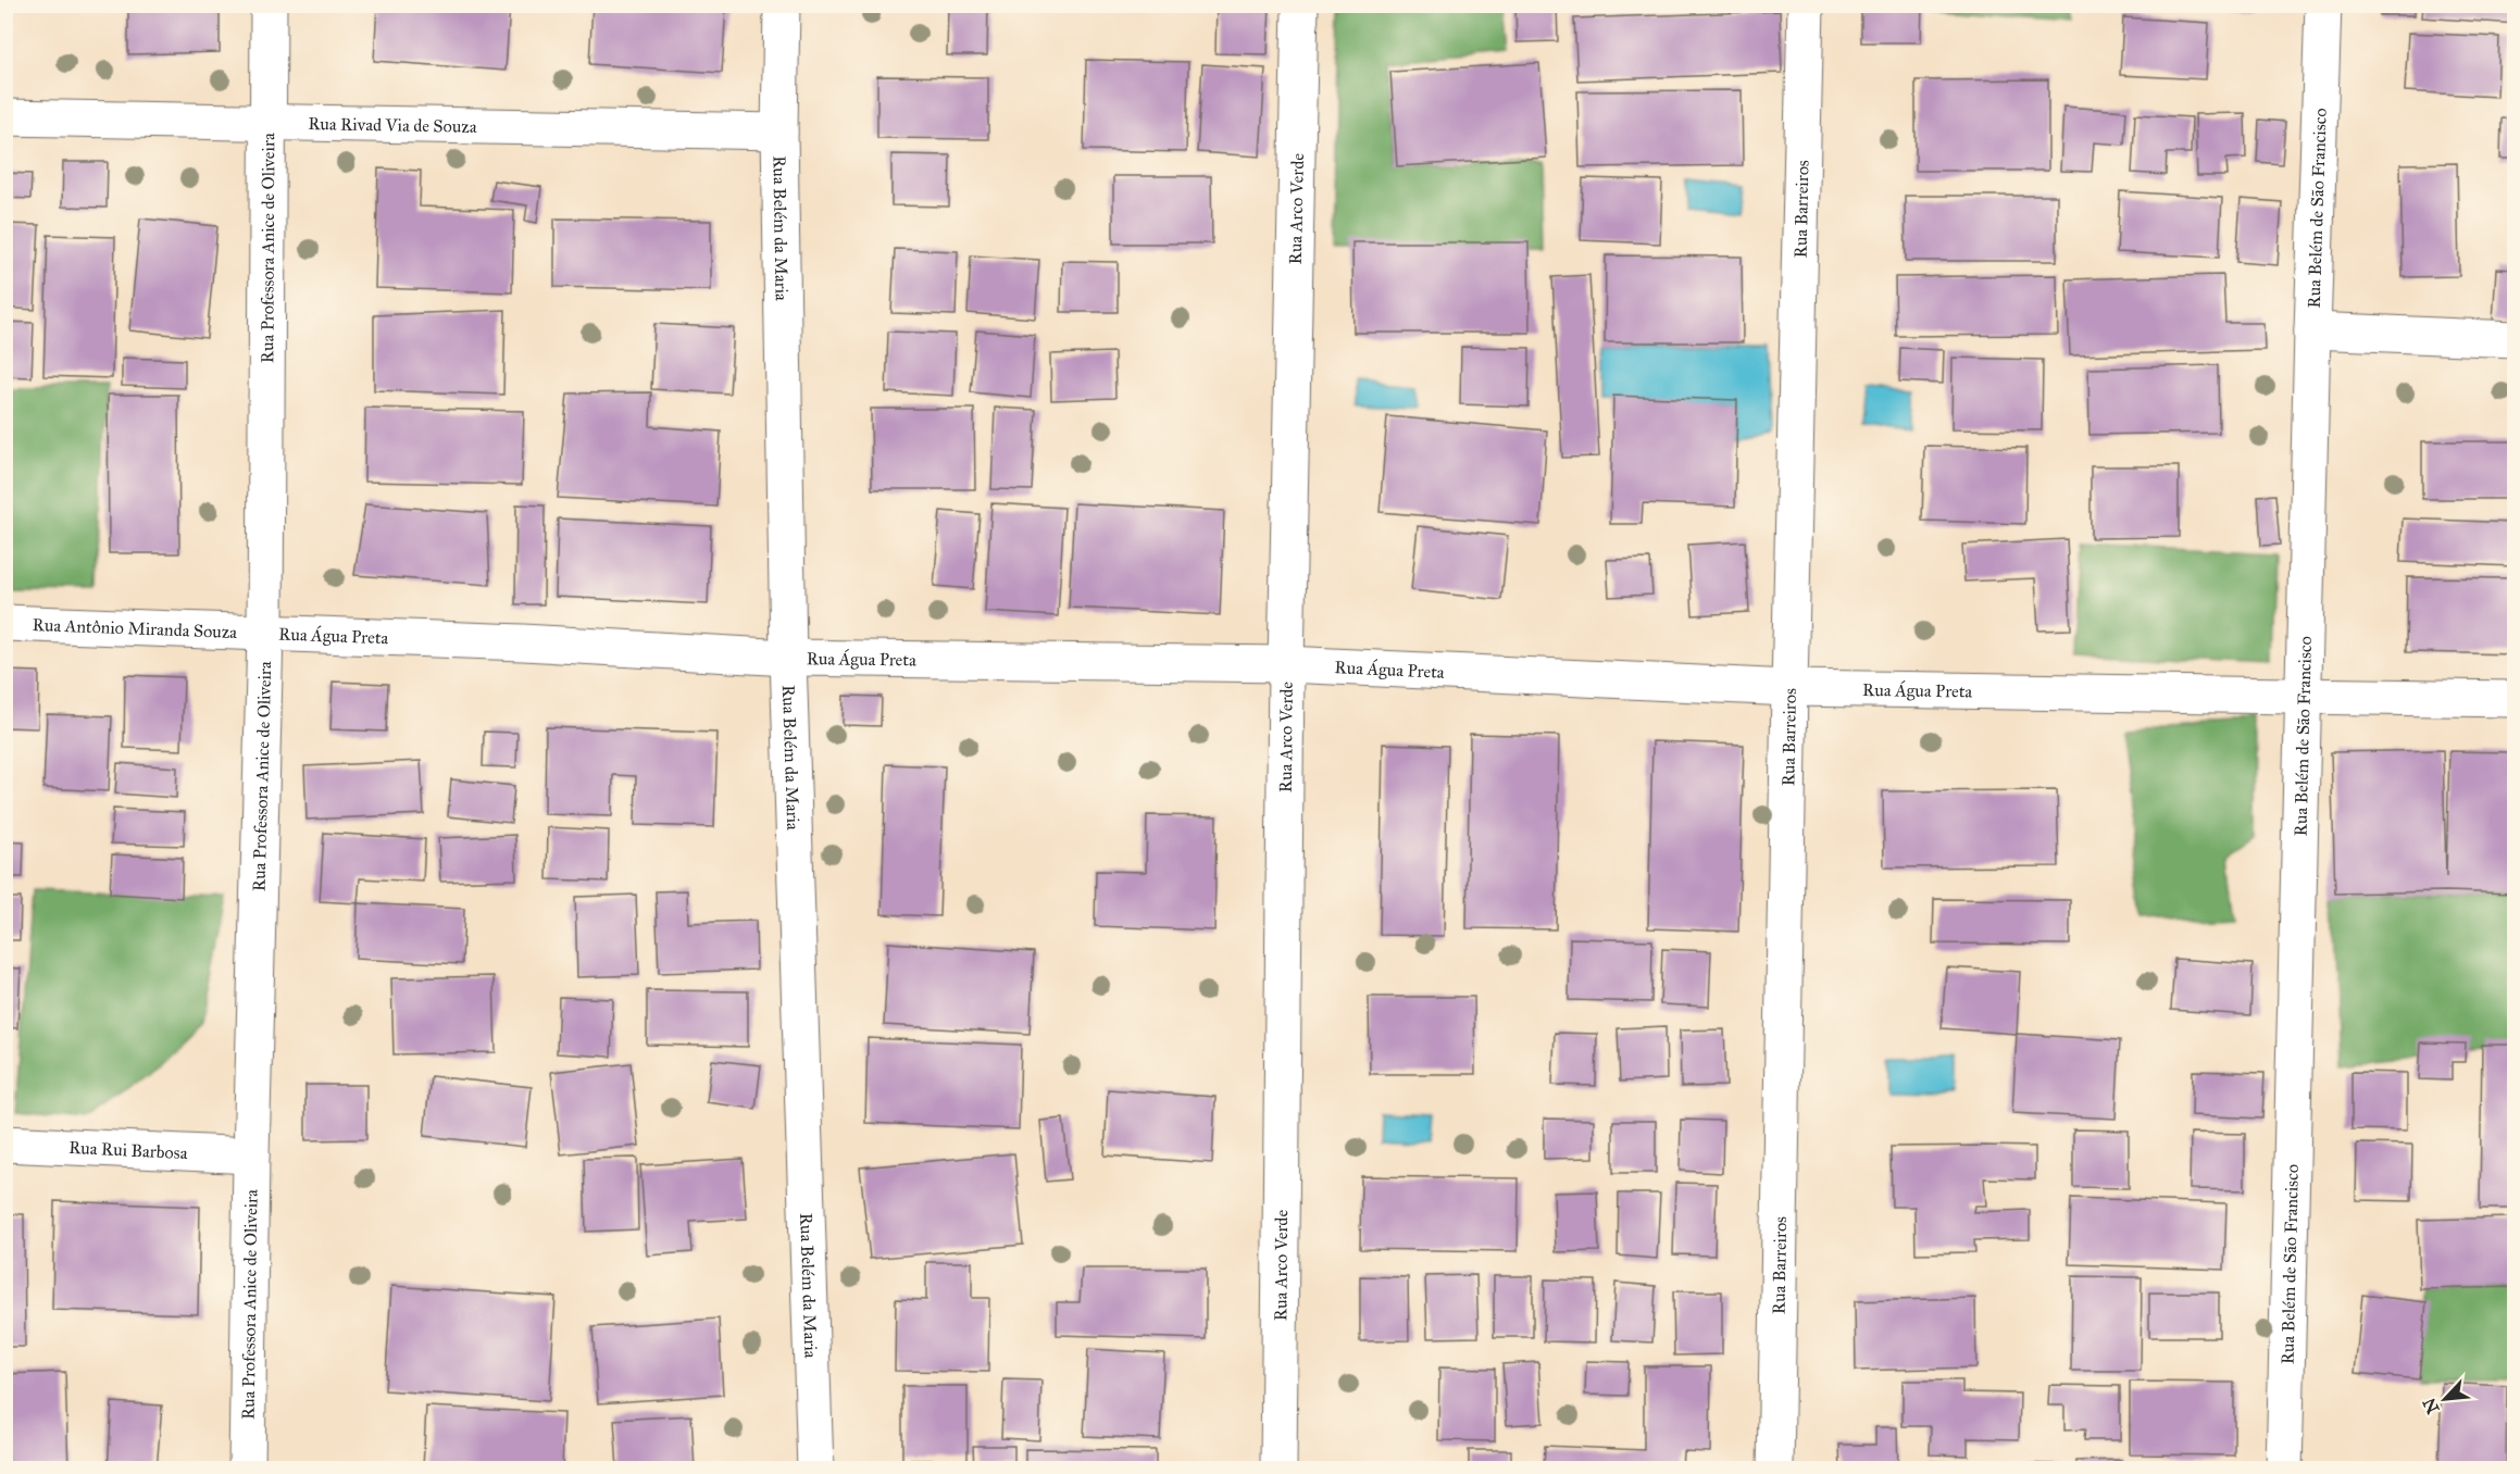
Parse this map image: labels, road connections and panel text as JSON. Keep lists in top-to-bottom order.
{
  "streets": {
    "street": [
      "Rua Rivad Via de Souza",
      "Rua Arco Verde",
      "Rua Barreiros",
      "Rua Belém de São Francisco",
      "Rua Belém da Maria",
      "Rua Professora Anice de Oliveira",
      "Rua Antônio Miranda Souza",
      "Rua Água Preta",
      "Rua Rui Barbosa"
    ]
  },
  "crossings": [
    ["Rua Rivad Via de Souza", "Rua Belém da Maria"],
    ["Rua Rivad Via de Souza", "Rua Professora Anice de Oliveira"],
    ["Rua Arco Verde", "Rua Água Preta"],
    ["Rua Barreiros", "Rua Água Preta"],
    ["Rua Belém de São Francisco", "Rua Água Preta"],
    ["Rua Belém da Maria", "Rua Água Preta"],
    ["Rua Professora Anice de Oliveira", "Rua Antônio Miranda Souza"],
    ["Rua Professora Anice de Oliveira", "Rua Água Preta"],
    ["Rua Professora Anice de Oliveira", "Rua Rui Barbosa"],
    ["Rua Antônio Miranda Souza", "Rua Água Preta"]
  ],
  "north": "bottom left"
}
